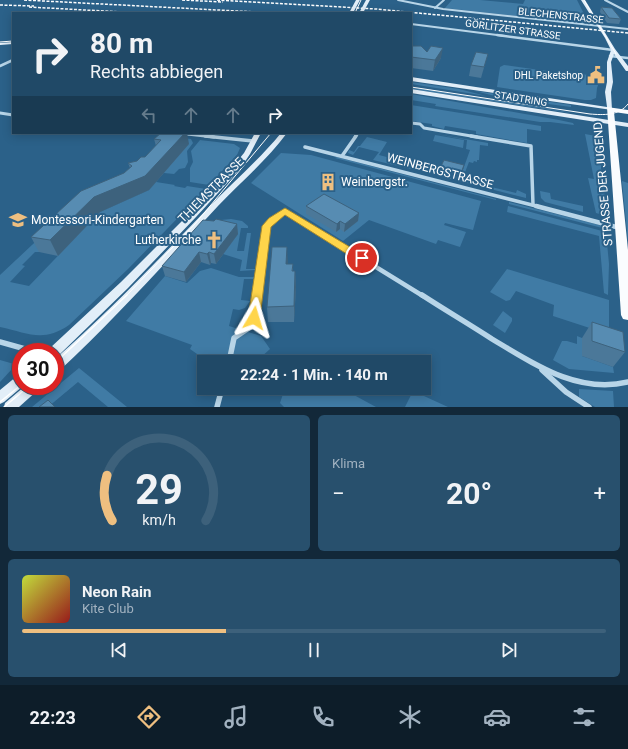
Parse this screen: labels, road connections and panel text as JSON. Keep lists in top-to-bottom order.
{
  "streets": {
    "main road": ["STADTRING", "STRASSE DER JUGEND", "THIEMSTRASSE"],
    "street": ["BLECHENSTRASSE", "GÖRLITZER STRASSE", "WEINBERGSTRASSE"]
  },
  "crossings": [
    ["BLECHENSTRASSE", "STRASSE DER JUGEND"],
    ["GÖRLITZER STRASSE", "STRASSE DER JUGEND"],
    ["STADTRING", "STRASSE DER JUGEND"],
    ["WEINBERGSTRASSE", "STRASSE DER JUGEND"]
  ],
  "places": {
    "public building": ["DHL Paketshop"],
    "building": ["Weinbergstr."],
    "school or university": ["Montessori-Kindergarten"],
    "church": ["Lutherkirche"]
  },
  "page": {
    "turn": ["80 m", "Rechts abbiegen"],
    "limit": "30",
    "trip": "22:24 · 1 Min. · 140 m",
    "tile": "Klima",
    "heat": ["−", "20°", "+"],
    "song": ["Neon Rain", "Kite Club"],
    "tabs": "22:23",
    "gauge": ["29", "km/h"]
  }
}
